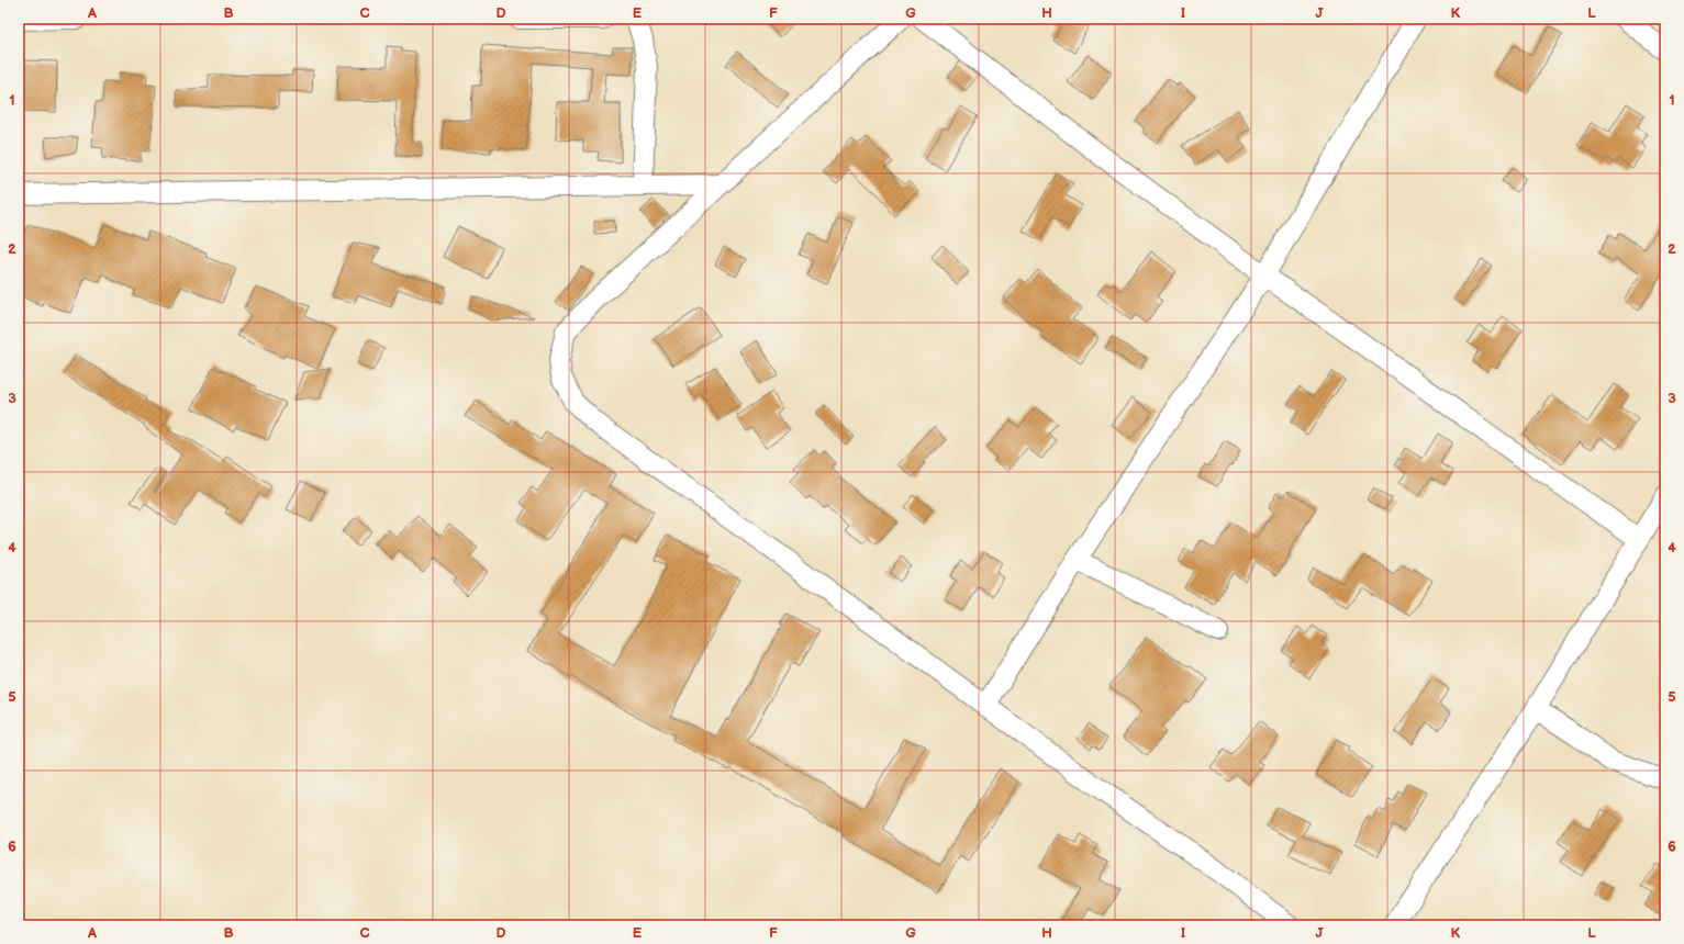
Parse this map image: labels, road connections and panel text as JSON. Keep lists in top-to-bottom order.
{
  "grid": {
    "columns": [
      "A",
      "B",
      "C",
      "D",
      "E",
      "F",
      "G",
      "H",
      "I",
      "J",
      "K",
      "L"
    ],
    "rows": [
      "1",
      "2",
      "3",
      "4",
      "5",
      "6"
    ]
  }
}
